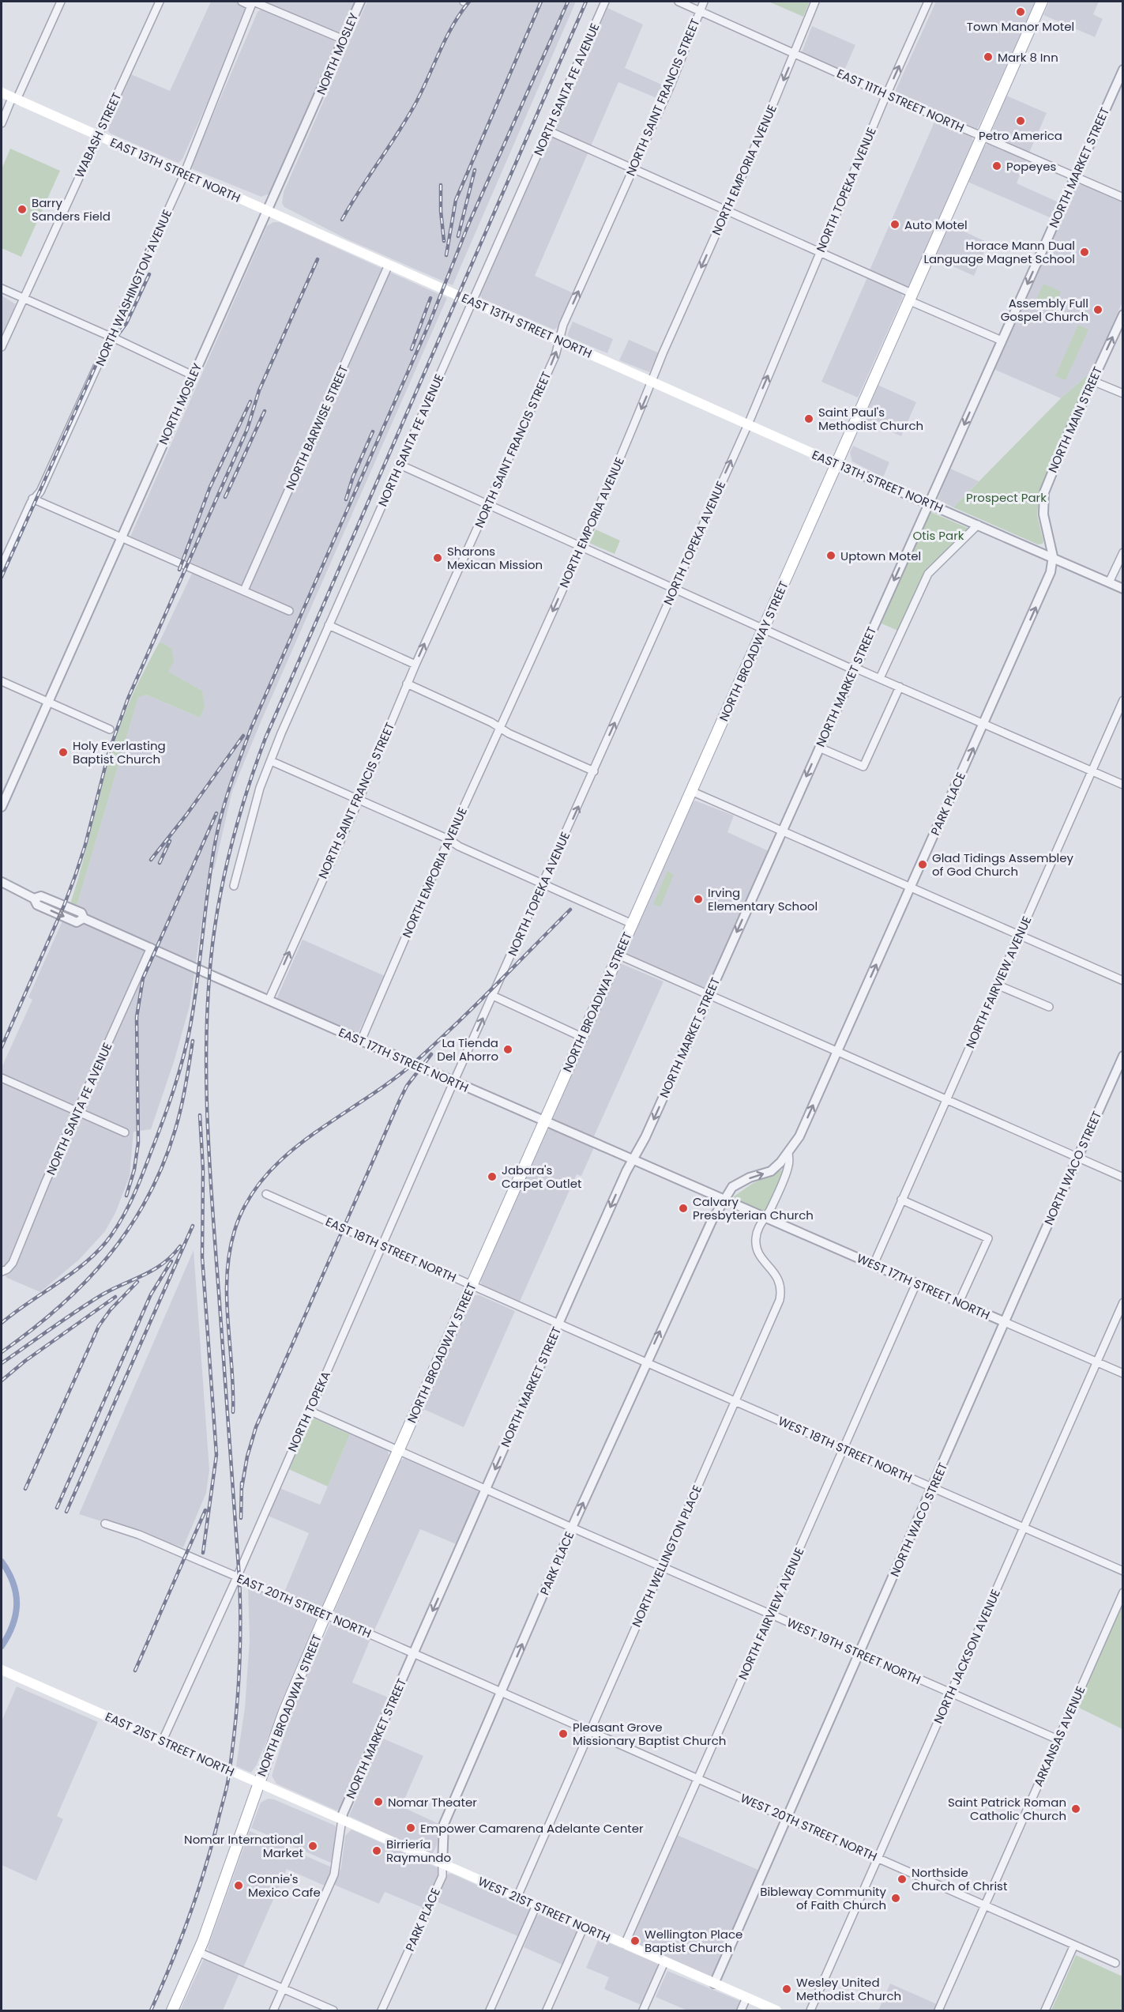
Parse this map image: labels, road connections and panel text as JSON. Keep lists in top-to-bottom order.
{
  "streets": {
    "main road": [
      "EAST 13TH STREET NORTH",
      "NORTH BROADWAY STREET",
      "EAST 21ST STREET NORTH",
      "WEST 21ST STREET NORTH"
    ],
    "street": [
      "NORTH MOSLEY",
      "NORTH SANTA FE AVENUE",
      "NORTH SAINT FRANCIS STREET",
      "EAST 11TH STREET NORTH",
      "WABASH STREET",
      "NORTH MARKET STREET",
      "NORTH EMPORIA AVENUE",
      "NORTH TOPEKA AVENUE",
      "NORTH WASHINGTON AVENUE",
      "NORTH MAIN STREET",
      "NORTH BARWISE STREET",
      "PARK PLACE",
      "NORTH FAIRVIEW AVENUE",
      "EAST 17TH STREET NORTH",
      "NORTH WACO STREET",
      "EAST 18TH STREET NORTH",
      "WEST 17TH STREET NORTH",
      "NORTH TOPEKA",
      "WEST 18TH STREET NORTH",
      "NORTH WELLINGTON PLACE",
      "EAST 20TH STREET NORTH",
      "WEST 19TH STREET NORTH",
      "NORTH JACKSON AVENUE",
      "ARKANSAS AVENUE",
      "WEST 20TH STREET NORTH"
    ]
  },
  "crossings": [
    ["NORTH MOSLEY", "EAST 13TH STREET NORTH"],
    ["NORTH SANTA FE AVENUE", "EAST 13TH STREET NORTH"],
    ["NORTH SANTA FE AVENUE", "EAST 17TH STREET NORTH"],
    ["NORTH SAINT FRANCIS STREET", "EAST 11TH STREET NORTH"],
    ["NORTH SAINT FRANCIS STREET", "EAST 13TH STREET NORTH"],
    ["NORTH SAINT FRANCIS STREET", "EAST 17TH STREET NORTH"],
    ["EAST 11TH STREET NORTH", "NORTH MARKET STREET"],
    ["EAST 11TH STREET NORTH", "NORTH EMPORIA AVENUE"],
    ["EAST 11TH STREET NORTH", "NORTH TOPEKA AVENUE"],
    ["EAST 11TH STREET NORTH", "NORTH BROADWAY STREET"],
    ["WABASH STREET", "EAST 13TH STREET NORTH"],
    ["NORTH MARKET STREET", "EAST 13TH STREET NORTH"],
    ["NORTH MARKET STREET", "EAST 17TH STREET NORTH"],
    ["NORTH MARKET STREET", "EAST 18TH STREET NORTH"],
    ["NORTH MARKET STREET", "EAST 20TH STREET NORTH"],
    ["NORTH MARKET STREET", "WEST 19TH STREET NORTH"],
    ["NORTH MARKET STREET", "EAST 21ST STREET NORTH"],
    ["EAST 13TH STREET NORTH", "NORTH EMPORIA AVENUE"],
    ["EAST 13TH STREET NORTH", "NORTH TOPEKA AVENUE"],
    ["EAST 13TH STREET NORTH", "NORTH WASHINGTON AVENUE"],
    ["EAST 13TH STREET NORTH", "NORTH MAIN STREET"],
    ["EAST 13TH STREET NORTH", "NORTH BARWISE STREET"],
    ["EAST 13TH STREET NORTH", "NORTH BROADWAY STREET"],
    ["EAST 13TH STREET NORTH", "PARK PLACE"],
    ["NORTH EMPORIA AVENUE", "EAST 17TH STREET NORTH"],
    ["NORTH TOPEKA AVENUE", "EAST 17TH STREET NORTH"],
    ["NORTH TOPEKA AVENUE", "NORTH TOPEKA"],
    ["NORTH MAIN STREET", "PARK PLACE"],
    ["NORTH BROADWAY STREET", "EAST 17TH STREET NORTH"],
    ["NORTH BROADWAY STREET", "EAST 18TH STREET NORTH"],
    ["NORTH BROADWAY STREET", "EAST 20TH STREET NORTH"],
    ["NORTH BROADWAY STREET", "WEST 19TH STREET NORTH"],
    ["NORTH BROADWAY STREET", "EAST 21ST STREET NORTH"],
    ["PARK PLACE", "EAST 17TH STREET NORTH"],
    ["PARK PLACE", "EAST 18TH STREET NORTH"],
    ["PARK PLACE", "WEST 17TH STREET NORTH"],
    ["PARK PLACE", "WEST 18TH STREET NORTH"],
    ["PARK PLACE", "NORTH WELLINGTON PLACE"],
    ["PARK PLACE", "EAST 20TH STREET NORTH"],
    ["PARK PLACE", "WEST 19TH STREET NORTH"],
    ["PARK PLACE", "EAST 21ST STREET NORTH"],
    ["PARK PLACE", "WEST 20TH STREET NORTH"],
    ["PARK PLACE", "WEST 21ST STREET NORTH"],
    ["NORTH FAIRVIEW AVENUE", "WEST 17TH STREET NORTH"],
    ["NORTH FAIRVIEW AVENUE", "WEST 18TH STREET NORTH"],
    ["NORTH FAIRVIEW AVENUE", "WEST 19TH STREET NORTH"],
    ["NORTH FAIRVIEW AVENUE", "WEST 20TH STREET NORTH"],
    ["NORTH FAIRVIEW AVENUE", "WEST 21ST STREET NORTH"],
    ["EAST 17TH STREET NORTH", "WEST 17TH STREET NORTH"],
    ["EAST 17TH STREET NORTH", "NORTH TOPEKA"],
    ["NORTH WACO STREET", "WEST 17TH STREET NORTH"],
    ["NORTH WACO STREET", "WEST 18TH STREET NORTH"],
    ["NORTH WACO STREET", "WEST 19TH STREET NORTH"],
    ["NORTH WACO STREET", "WEST 20TH STREET NORTH"],
    ["NORTH WACO STREET", "WEST 21ST STREET NORTH"],
    ["EAST 18TH STREET NORTH", "NORTH TOPEKA"],
    ["EAST 18TH STREET NORTH", "WEST 18TH STREET NORTH"],
    ["WEST 17TH STREET NORTH", "NORTH WELLINGTON PLACE"],
    ["WEST 17TH STREET NORTH", "NORTH JACKSON AVENUE"],
    ["NORTH TOPEKA", "EAST 20TH STREET NORTH"],
    ["NORTH TOPEKA", "WEST 19TH STREET NORTH"],
    ["NORTH TOPEKA", "EAST 21ST STREET NORTH"],
    ["WEST 18TH STREET NORTH", "NORTH WELLINGTON PLACE"],
    ["WEST 18TH STREET NORTH", "NORTH JACKSON AVENUE"],
    ["NORTH WELLINGTON PLACE", "WEST 19TH STREET NORTH"],
    ["NORTH WELLINGTON PLACE", "WEST 20TH STREET NORTH"],
    ["NORTH WELLINGTON PLACE", "WEST 21ST STREET NORTH"],
    ["EAST 20TH STREET NORTH", "WEST 20TH STREET NORTH"],
    ["WEST 19TH STREET NORTH", "NORTH JACKSON AVENUE"],
    ["WEST 19TH STREET NORTH", "ARKANSAS AVENUE"],
    ["NORTH JACKSON AVENUE", "WEST 20TH STREET NORTH"],
    ["ARKANSAS AVENUE", "WEST 20TH STREET NORTH"],
    ["EAST 21ST STREET NORTH", "WEST 21ST STREET NORTH"]
  ],
  "one_way": [
    "NORTH SAINT FRANCIS STREET",
    "NORTH MARKET STREET",
    "NORTH EMPORIA AVENUE",
    "NORTH TOPEKA AVENUE",
    "PARK PLACE"
  ],
  "parks": ["Prospect Park", "Otis Park"],
  "places": [
    "Town Manor Motel",
    "Mark 8 Inn",
    "Petro America",
    "Popeyes",
    "Barry Sanders Field",
    "Auto Motel",
    "Horace Mann Dual Language Magnet School",
    "Assembly Full Gospel Church",
    "Saint Paul's Methodist Church",
    "Uptown Motel",
    "Sharons Mexican Mission",
    "Holy Everlasting Baptist Church",
    "Glad Tidings Assembley of God Church",
    "Irving Elementary School",
    "La Tienda Del Ahorro",
    "Jabara's Carpet Outlet",
    "Calvary Presbyterian Church",
    "Pleasant Grove Missionary Baptist Church",
    "Nomar Theater",
    "Saint Patrick Roman Catholic Church",
    "Empower Camarena Adelante Center",
    "Nomar International Market",
    "Birriería Raymundo",
    "Northside Church of Christ",
    "Connie's Mexico Cafe",
    "Bibleway Community of Faith Church",
    "Wellington Place Baptist Church",
    "Wesley United Methodist Church"
  ]
}
